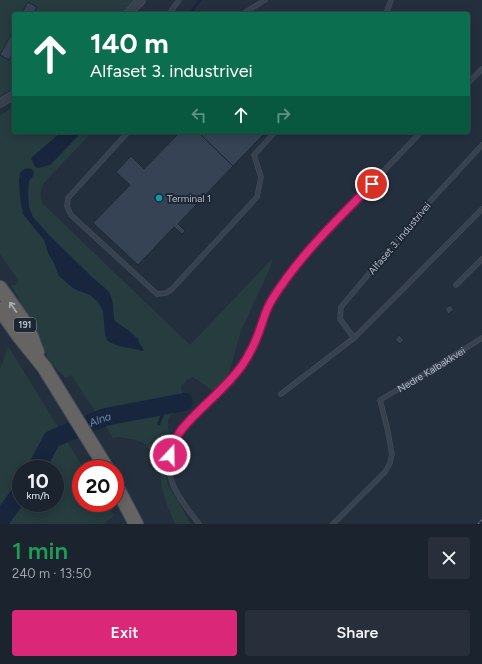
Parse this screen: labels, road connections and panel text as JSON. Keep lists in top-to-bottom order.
{
  "streets": {
    "highway": ["191"],
    "lane": ["Alfaset 3. industrivei", "Nedre Kalbakkvei"]
  },
  "water": ["Alna"],
  "places": ["Terminal 1"],
  "page": {
    "turn": ["140 m", "Alfaset 3. industrivei"],
    "speed": "10 km/h",
    "limit": "20",
    "heading": ["1 min", "240 m · 13:50"],
    "buttons": ["Exit", "Share"]
  }
}
